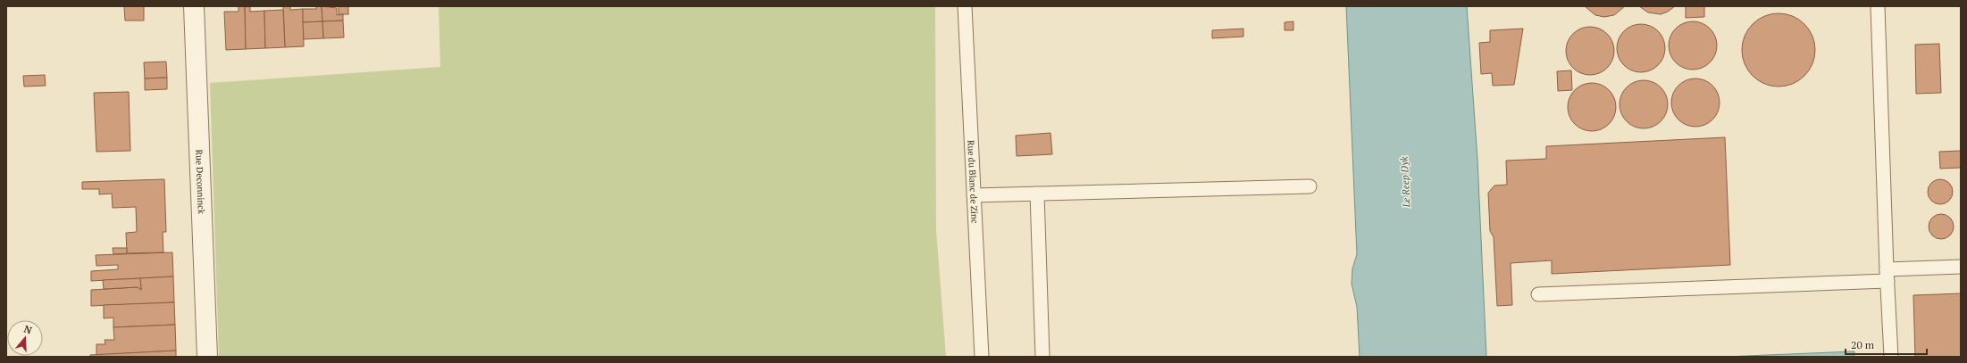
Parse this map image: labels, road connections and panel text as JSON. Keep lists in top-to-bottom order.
{
  "streets": {
    "street": ["Rue Deconninck"],
    "lane": ["Rue du Blanc de Zinc"]
  },
  "water": ["Le Reep Dyk"],
  "scale_bar": "20 m",
  "north": "top"
}
